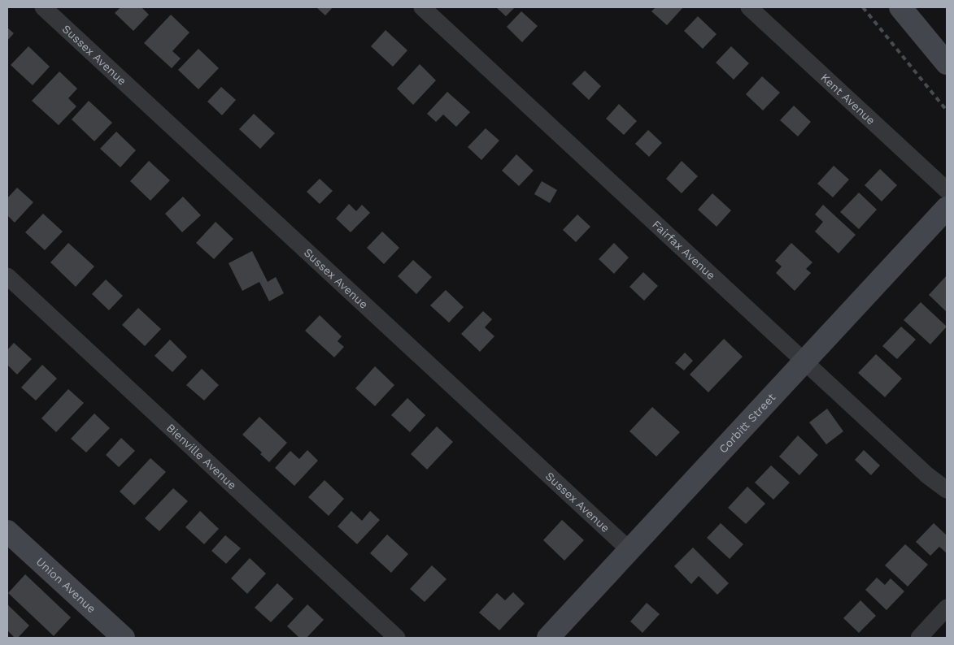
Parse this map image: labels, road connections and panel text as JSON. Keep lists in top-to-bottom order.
{
  "streets": {
    "street": [
      "Sussex Avenue",
      "Kent Avenue",
      "Fairfax Avenue",
      "Corbitt Street",
      "Bienville Avenue",
      "Union Avenue"
    ]
  },
  "crossings": [
    ["Sussex Avenue", "Corbitt Street"],
    ["Fairfax Avenue", "Corbitt Street"]
  ]
}
